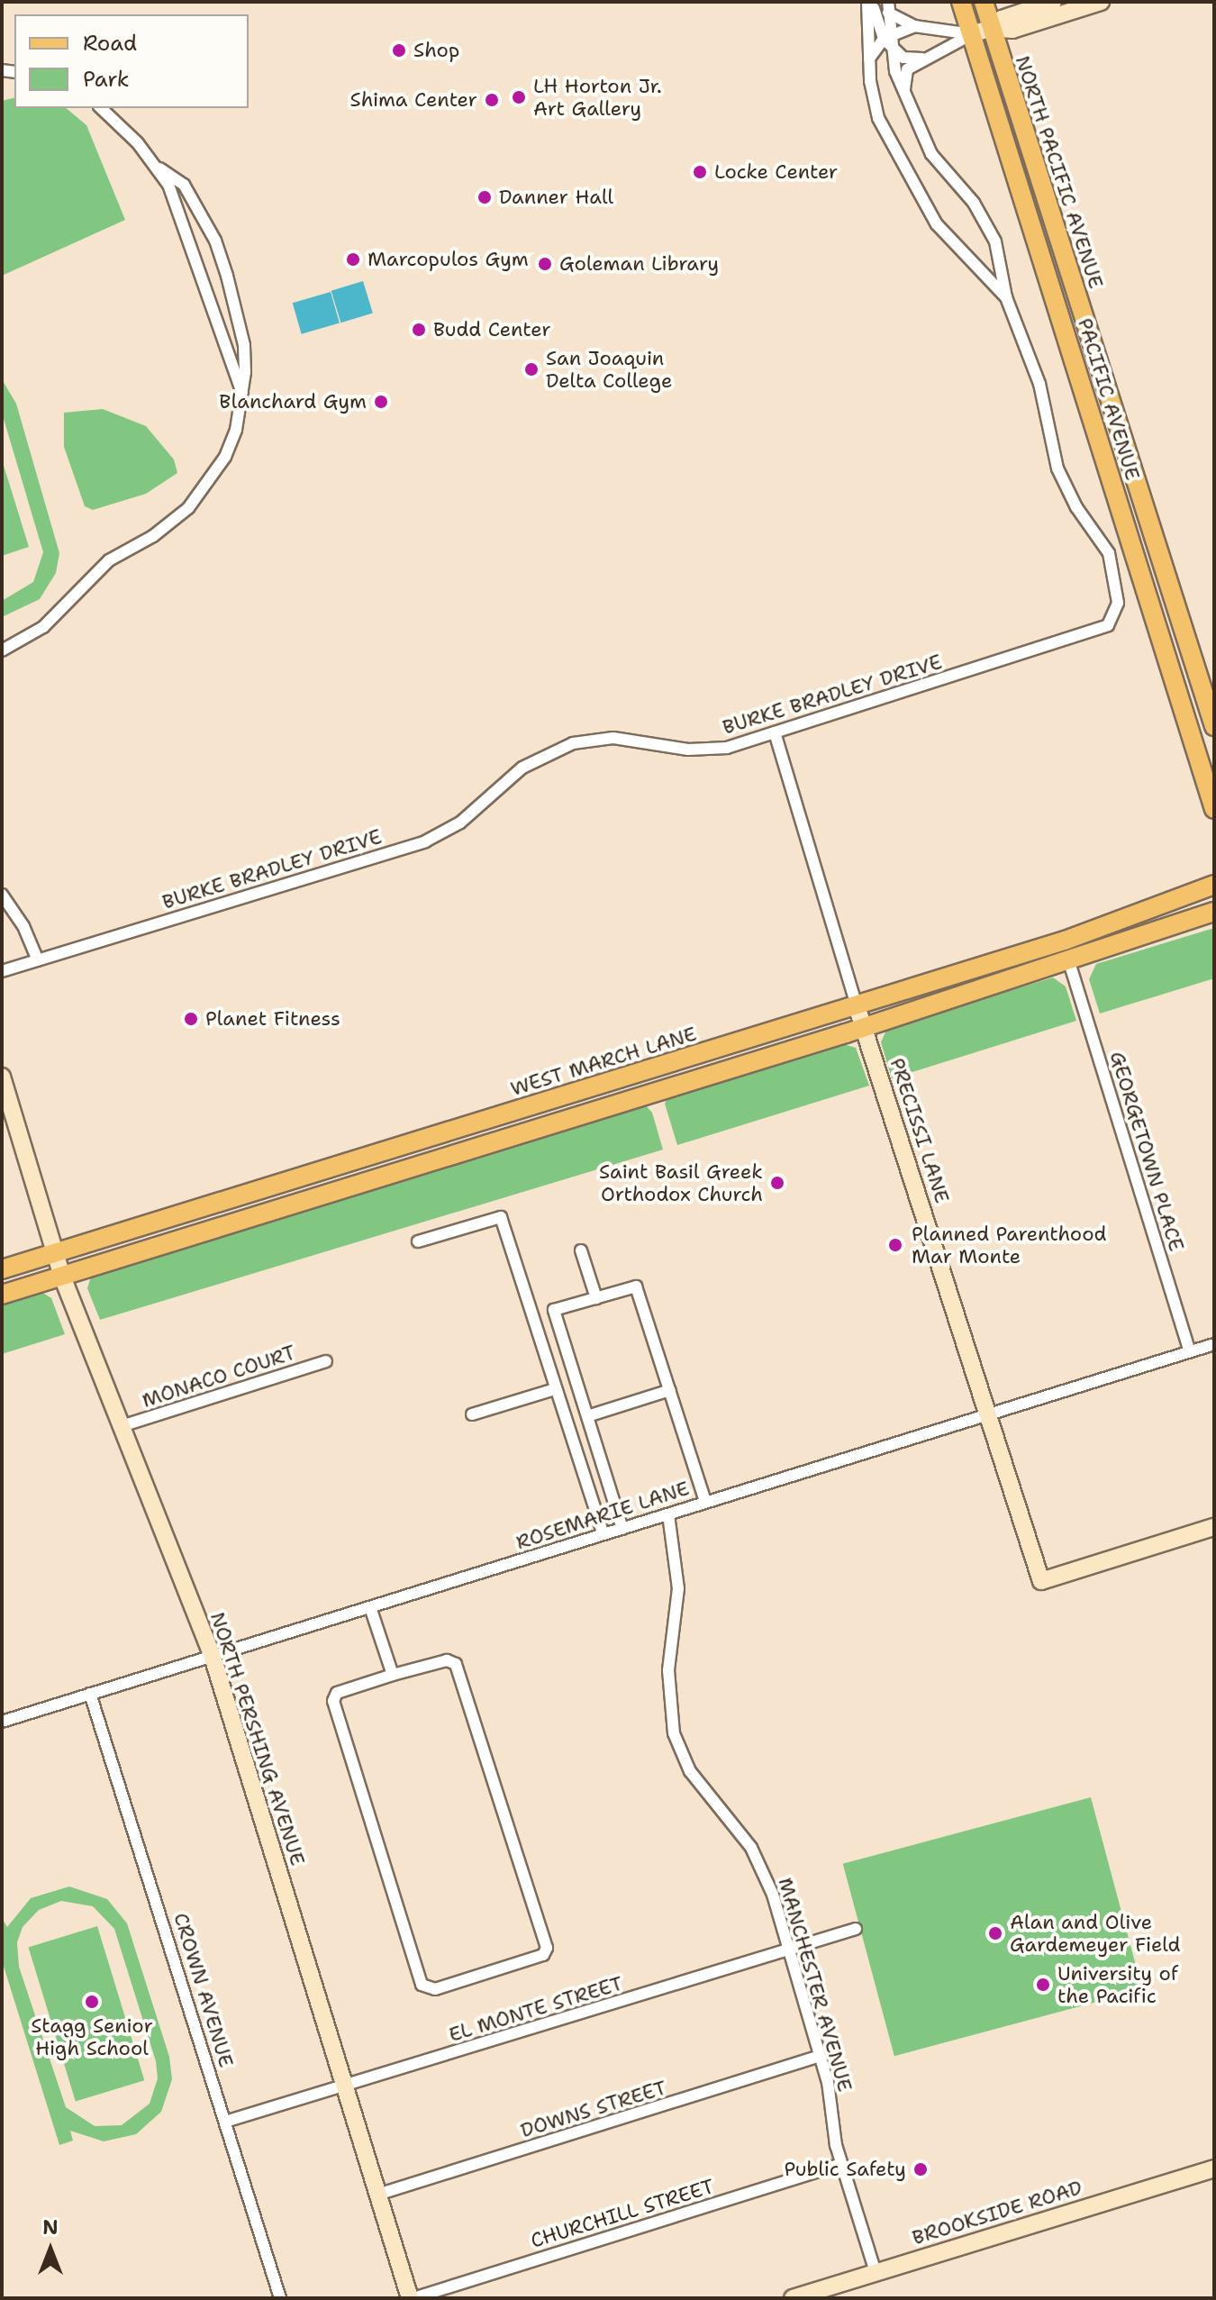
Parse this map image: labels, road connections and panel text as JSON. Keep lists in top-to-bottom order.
{
  "streets": {
    "main road": ["NORTH PACIFIC AVENUE", "PACIFIC AVENUE", "WEST MARCH LANE"],
    "street": [
      "BURKE BRADLEY DRIVE",
      "PRECISSI LANE",
      "GEORGETOWN PLACE",
      "MONACO COURT",
      "ROSEMARIE LANE",
      "NORTH PERSHING AVENUE",
      "MANCHESTER AVENUE",
      "CROWN AVENUE",
      "EL MONTE STREET",
      "DOWNS STREET",
      "BROOKSIDE ROAD",
      "CHURCHILL STREET"
    ]
  },
  "crossings": [
    ["BURKE BRADLEY DRIVE", "PRECISSI LANE"],
    ["WEST MARCH LANE", "PRECISSI LANE"],
    ["WEST MARCH LANE", "NORTH PERSHING AVENUE"],
    ["PRECISSI LANE", "ROSEMARIE LANE"],
    ["GEORGETOWN PLACE", "ROSEMARIE LANE"],
    ["MONACO COURT", "NORTH PERSHING AVENUE"],
    ["ROSEMARIE LANE", "NORTH PERSHING AVENUE"],
    ["ROSEMARIE LANE", "MANCHESTER AVENUE"],
    ["ROSEMARIE LANE", "CROWN AVENUE"],
    ["NORTH PERSHING AVENUE", "EL MONTE STREET"],
    ["NORTH PERSHING AVENUE", "DOWNS STREET"],
    ["NORTH PERSHING AVENUE", "CHURCHILL STREET"],
    ["MANCHESTER AVENUE", "EL MONTE STREET"],
    ["MANCHESTER AVENUE", "DOWNS STREET"],
    ["MANCHESTER AVENUE", "BROOKSIDE ROAD"],
    ["MANCHESTER AVENUE", "CHURCHILL STREET"],
    ["CROWN AVENUE", "EL MONTE STREET"]
  ],
  "places": [
    "Shop",
    "LH Horton Jr. Art Gallery",
    "Shima Center",
    "Locke Center",
    "Danner Hall",
    "Marcopulos Gym",
    "Goleman Library",
    "Budd Center",
    "San Joaquin Delta College",
    "Blanchard Gym",
    "Planet Fitness",
    "Saint Basil Greek Orthodox Church",
    "Planned Parenthood Mar Monte",
    "Alan and Olive Gardemeyer Field",
    "University of the Pacific",
    "Stagg Senior High School",
    "Public Safety"
  ],
  "legend": ["Road", "Park"],
  "north": "top"
}
